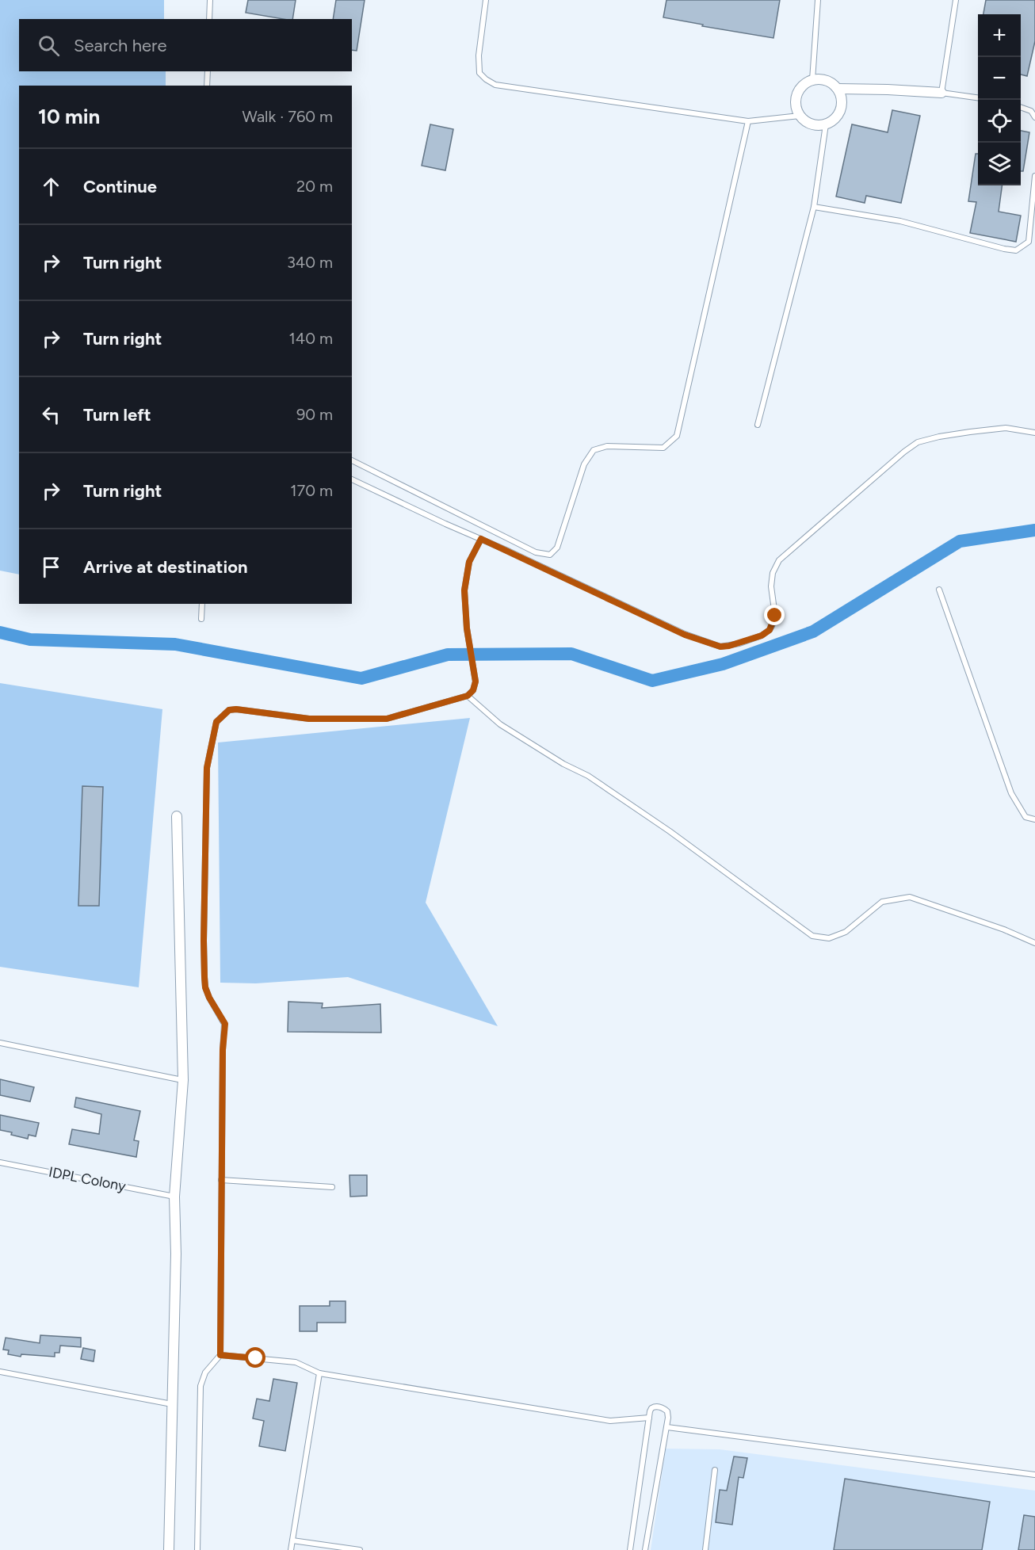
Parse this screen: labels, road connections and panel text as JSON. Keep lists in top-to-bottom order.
{
  "streets": {
    "lane": ["IDPL Colony"]
  },
  "page": {
    "map_buttons": ["+", "−"],
    "search": "Search here",
    "heading": ["10 min", "Walk · 760 m"],
    "list": [
      ["Continue", "20 m"],
      ["Turn right", "340 m"],
      ["Turn right", "140 m"],
      ["Turn left", "90 m"],
      ["Turn right", "170 m"],
      "Arrive at destination"
    ]
  }
}
